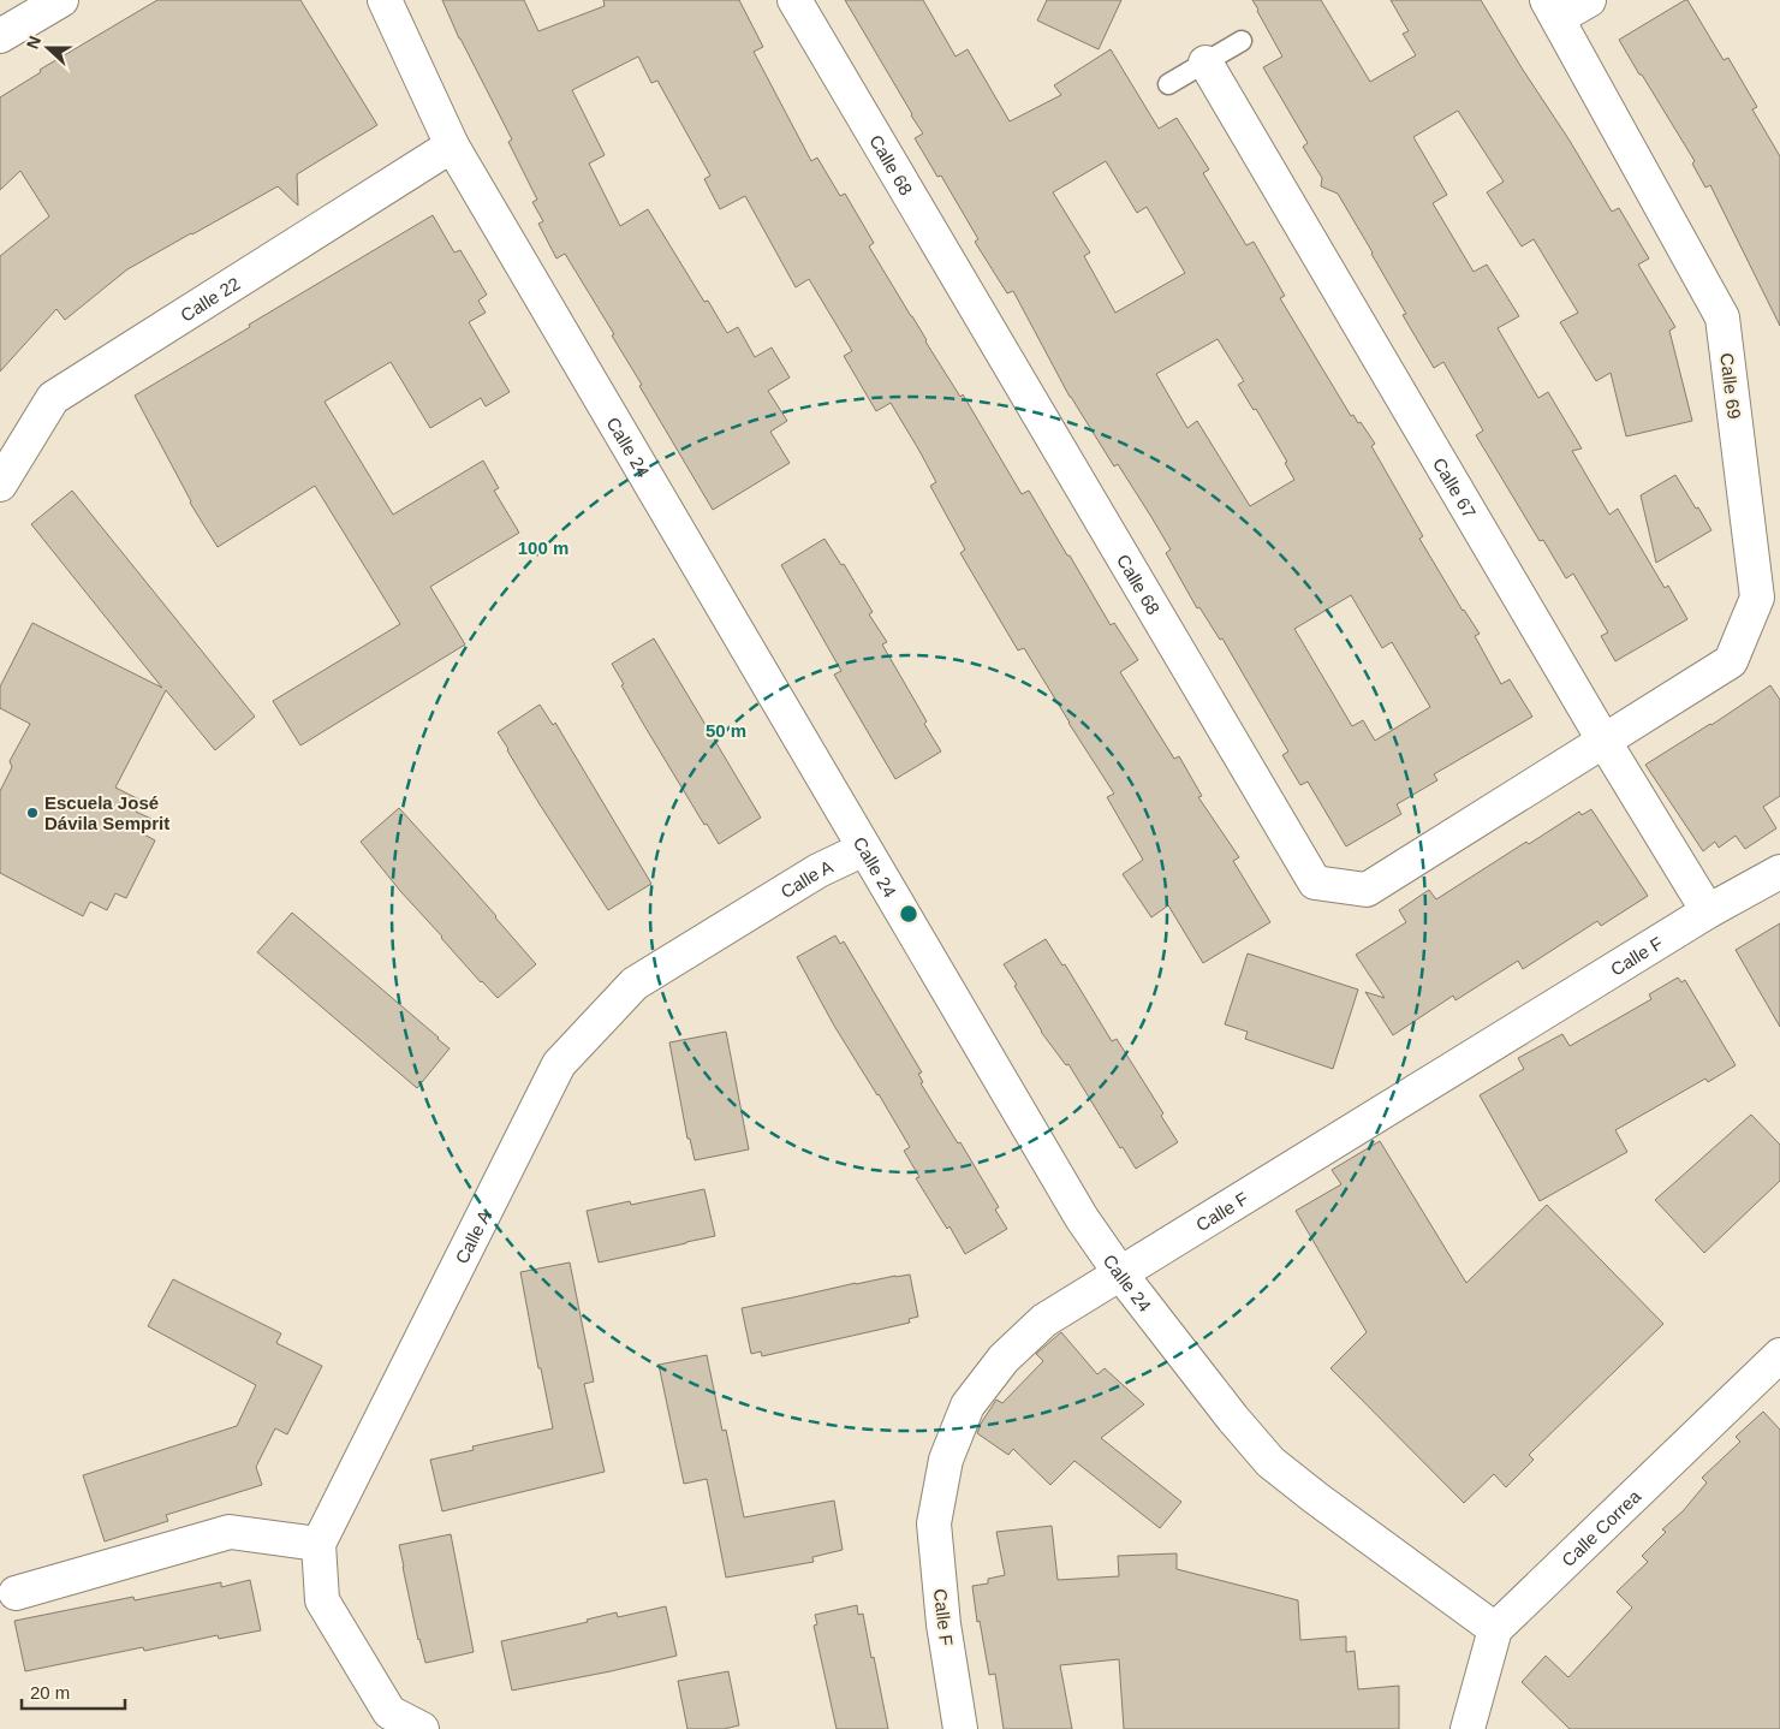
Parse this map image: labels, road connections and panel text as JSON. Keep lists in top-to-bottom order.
{
  "streets": {
    "street": [
      "Calle 68",
      "Calle 22",
      "Calle 69",
      "Calle 24",
      "Calle 67",
      "Calle A",
      "Calle F",
      "Calle Correa"
    ]
  },
  "crossings": [
    ["Calle 68", "Calle 69"],
    ["Calle 68", "Calle 67"],
    ["Calle 22", "Calle 24"],
    ["Calle 69", "Calle 67"],
    ["Calle 24", "Calle A"],
    ["Calle 24", "Calle F"],
    ["Calle 24", "Calle Correa"],
    ["Calle 67", "Calle F"]
  ],
  "places": ["Escuela José Dávila Semprit"],
  "scale_bar": "20 m",
  "north": "left",
  "rings": ["100 m", "50 m"]
}
